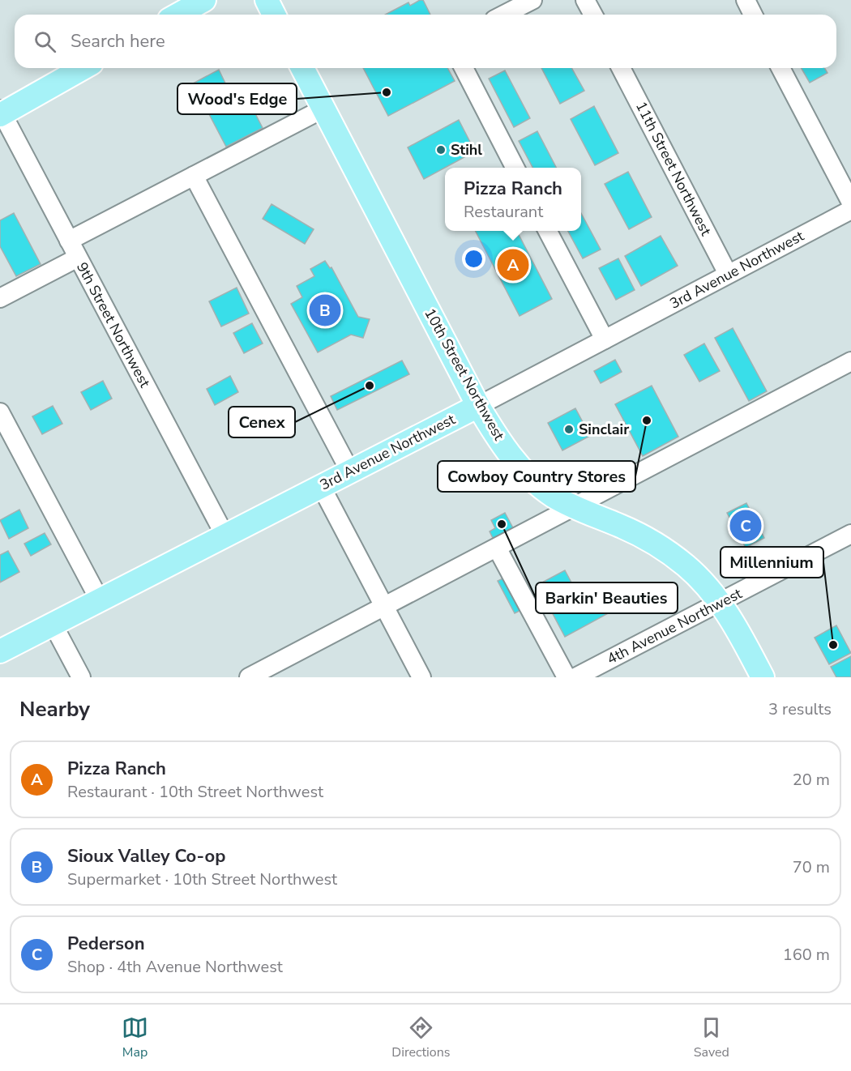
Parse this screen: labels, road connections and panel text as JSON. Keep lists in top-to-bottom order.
{
  "streets": {
    "main road": ["3rd Avenue Northwest", "10th Street Northwest"],
    "street": ["11th Street Northwest", "9th Street Northwest", "4th Avenue Northwest"]
  },
  "crossings": [
    ["11th Street Northwest", "3rd Avenue Northwest"],
    ["3rd Avenue Northwest", "9th Street Northwest"],
    ["3rd Avenue Northwest", "10th Street Northwest"],
    ["10th Street Northwest", "4th Avenue Northwest"]
  ],
  "places": [
    "Wood's Edge",
    "Stihl",
    "Cenex",
    "Cowboy Country Stores",
    "Sinclair",
    "Barkin' Beauties",
    "Millennium"
  ],
  "page": {
    "search": "Search here",
    "popup": ["Pizza Ranch", "Restaurant"],
    "pins": ["A", "B", "C"],
    "heading": ["Nearby", "3 results"],
    "list": [
      {
        "mark": "A",
        "name": "Pizza Ranch",
        "note": "Restaurant · 10th Street Northwest",
        "value": "20 m"
      },
      {
        "mark": "B",
        "name": "Sioux Valley Co-op",
        "note": "Supermarket · 10th Street Northwest",
        "value": "70 m"
      },
      {
        "mark": "C",
        "name": "Pederson",
        "note": "Shop · 4th Avenue Northwest",
        "value": "160 m"
      }
    ],
    "nav": ["Map", "Directions", "Saved"]
  }
}
